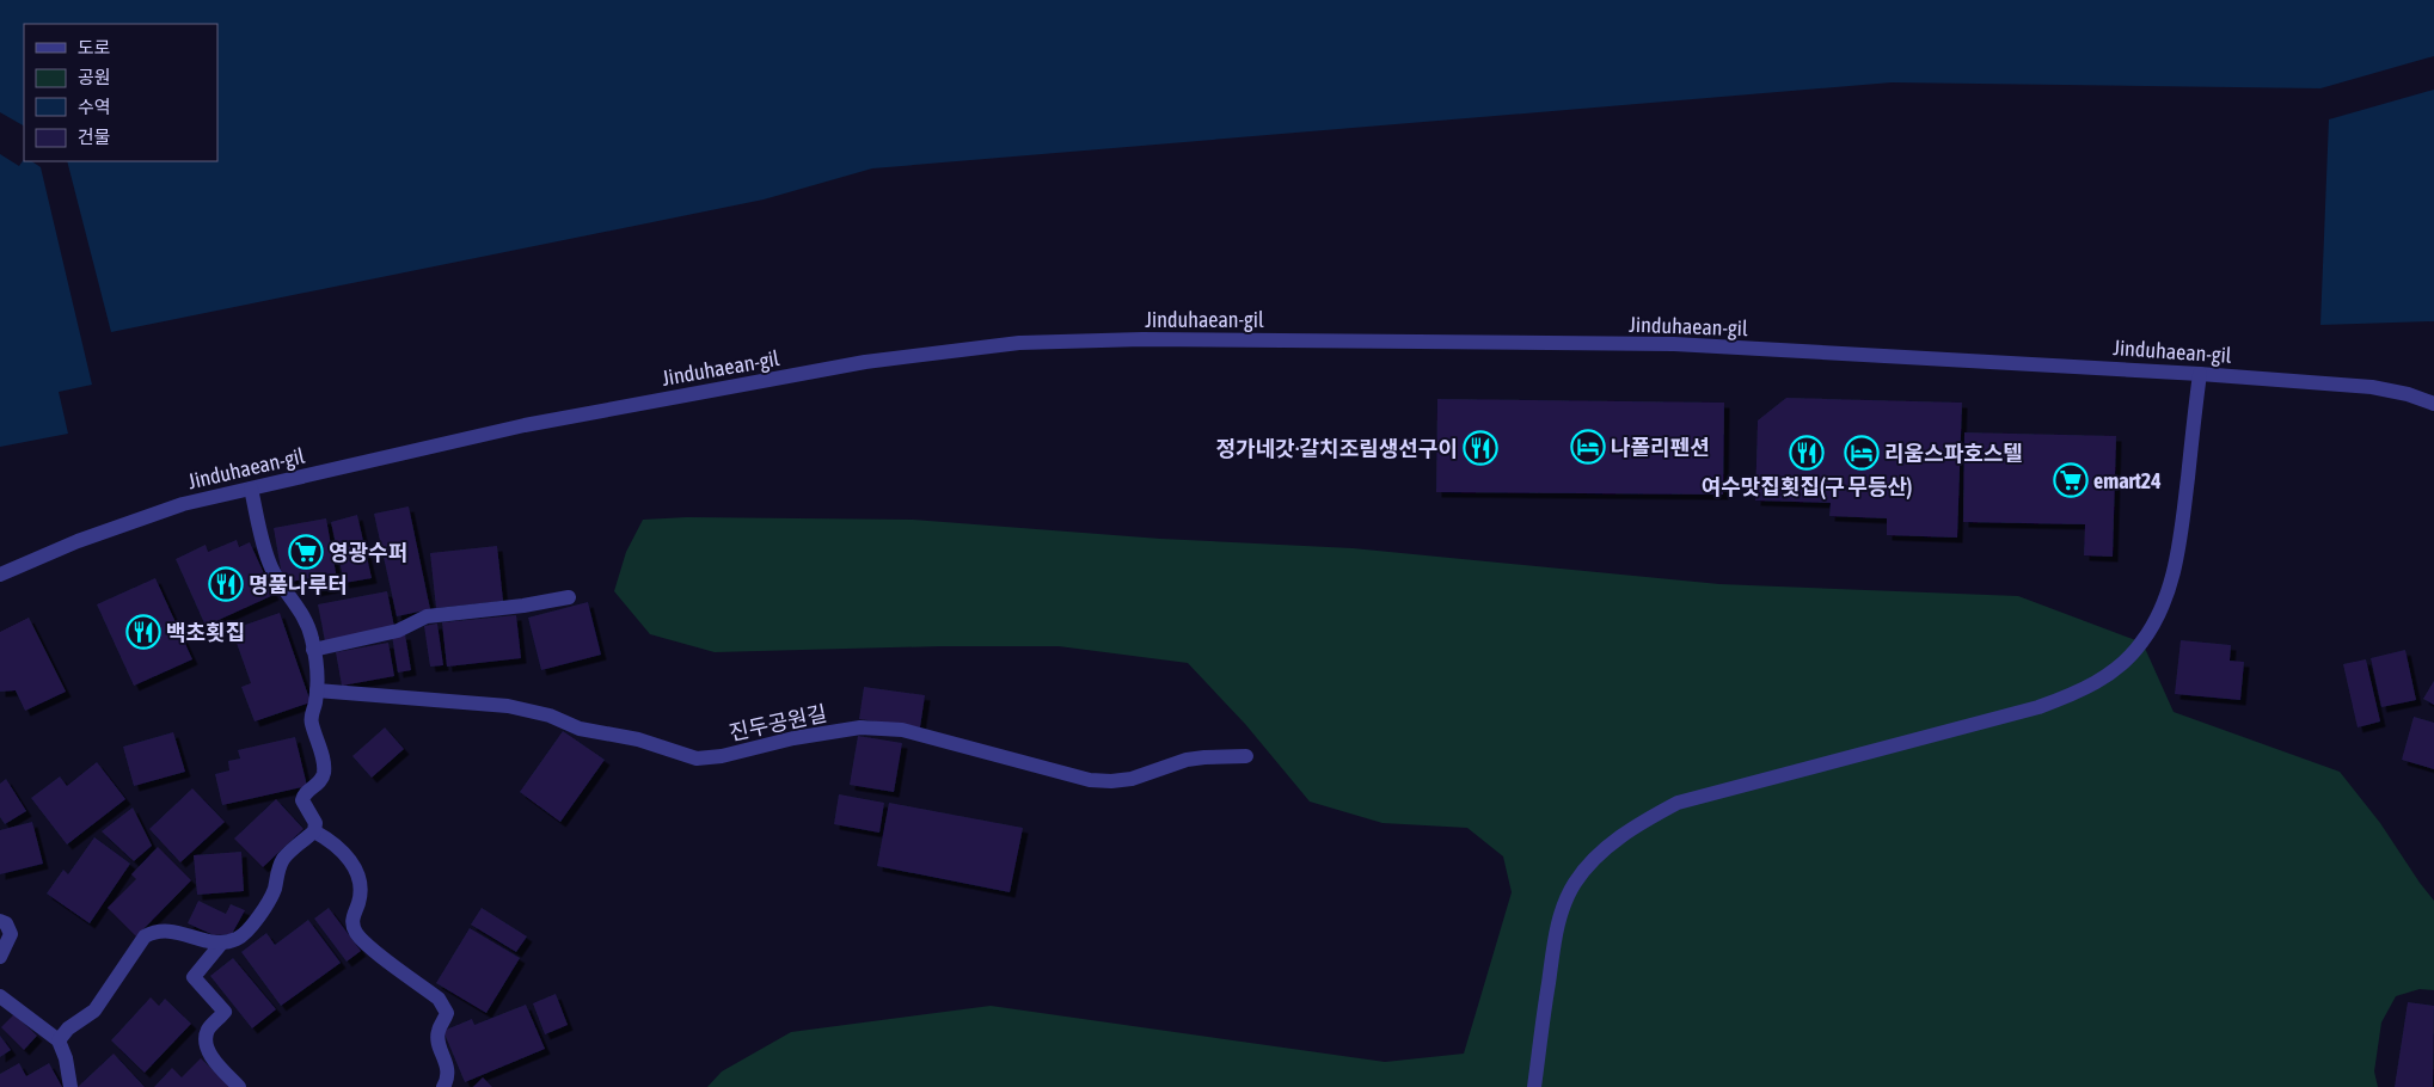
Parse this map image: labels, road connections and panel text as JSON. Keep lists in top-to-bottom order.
{
  "streets": {
    "street": ["Jinduhaean-gil", "진두공원길"]
  },
  "places": {
    "hotel": ["나폴리펜션", "리움스파호스텔"],
    "restaurant": [
      "정가네갓·갈치조림생선구이",
      "여수맛집횟집(구 무등산)",
      "명품나루터",
      "백초횟집"
    ],
    "supermarket": ["emart24", "영광수퍼"]
  },
  "legend": [
    "도로",
    "공원",
    "수역",
    "건물"
  ]
}
